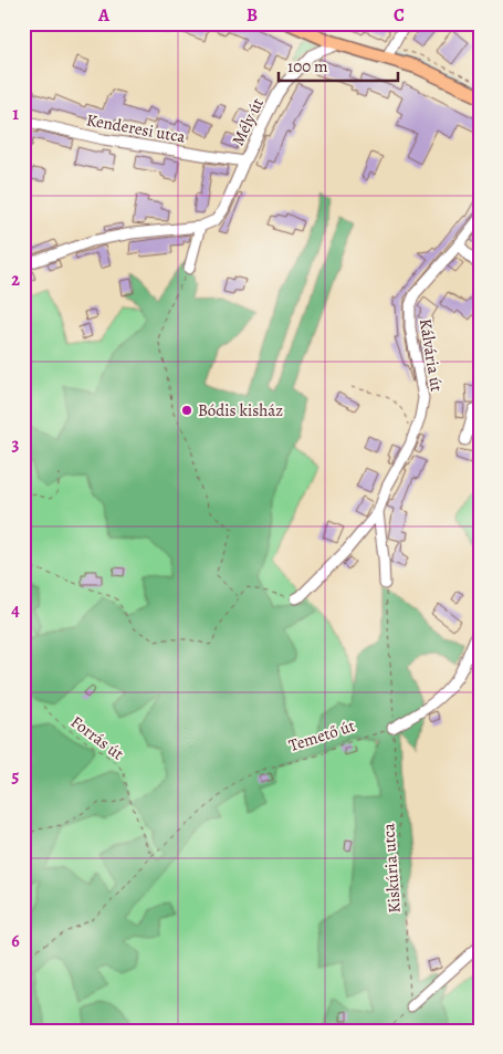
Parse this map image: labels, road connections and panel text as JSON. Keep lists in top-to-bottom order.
{
  "streets": {
    "street": ["Mély út", "Kenderesi utca", "Kálvária út"],
    "path": ["Temető út", "Forrás út", "Kiskúria utca"]
  },
  "crossings": [
    ["Mély út", "Kenderesi utca"],
    ["Kálvária út", "Kiskúria utca"],
    ["Temető út", "Forrás út"],
    ["Temető út", "Kiskúria utca"]
  ],
  "places": ["Bódis kisház"],
  "scale_bar": "100 m",
  "grid": {
    "columns": ["A", "B", "C"],
    "rows": [
      "1",
      "2",
      "3",
      "4",
      "5",
      "6"
    ]
  }
}
